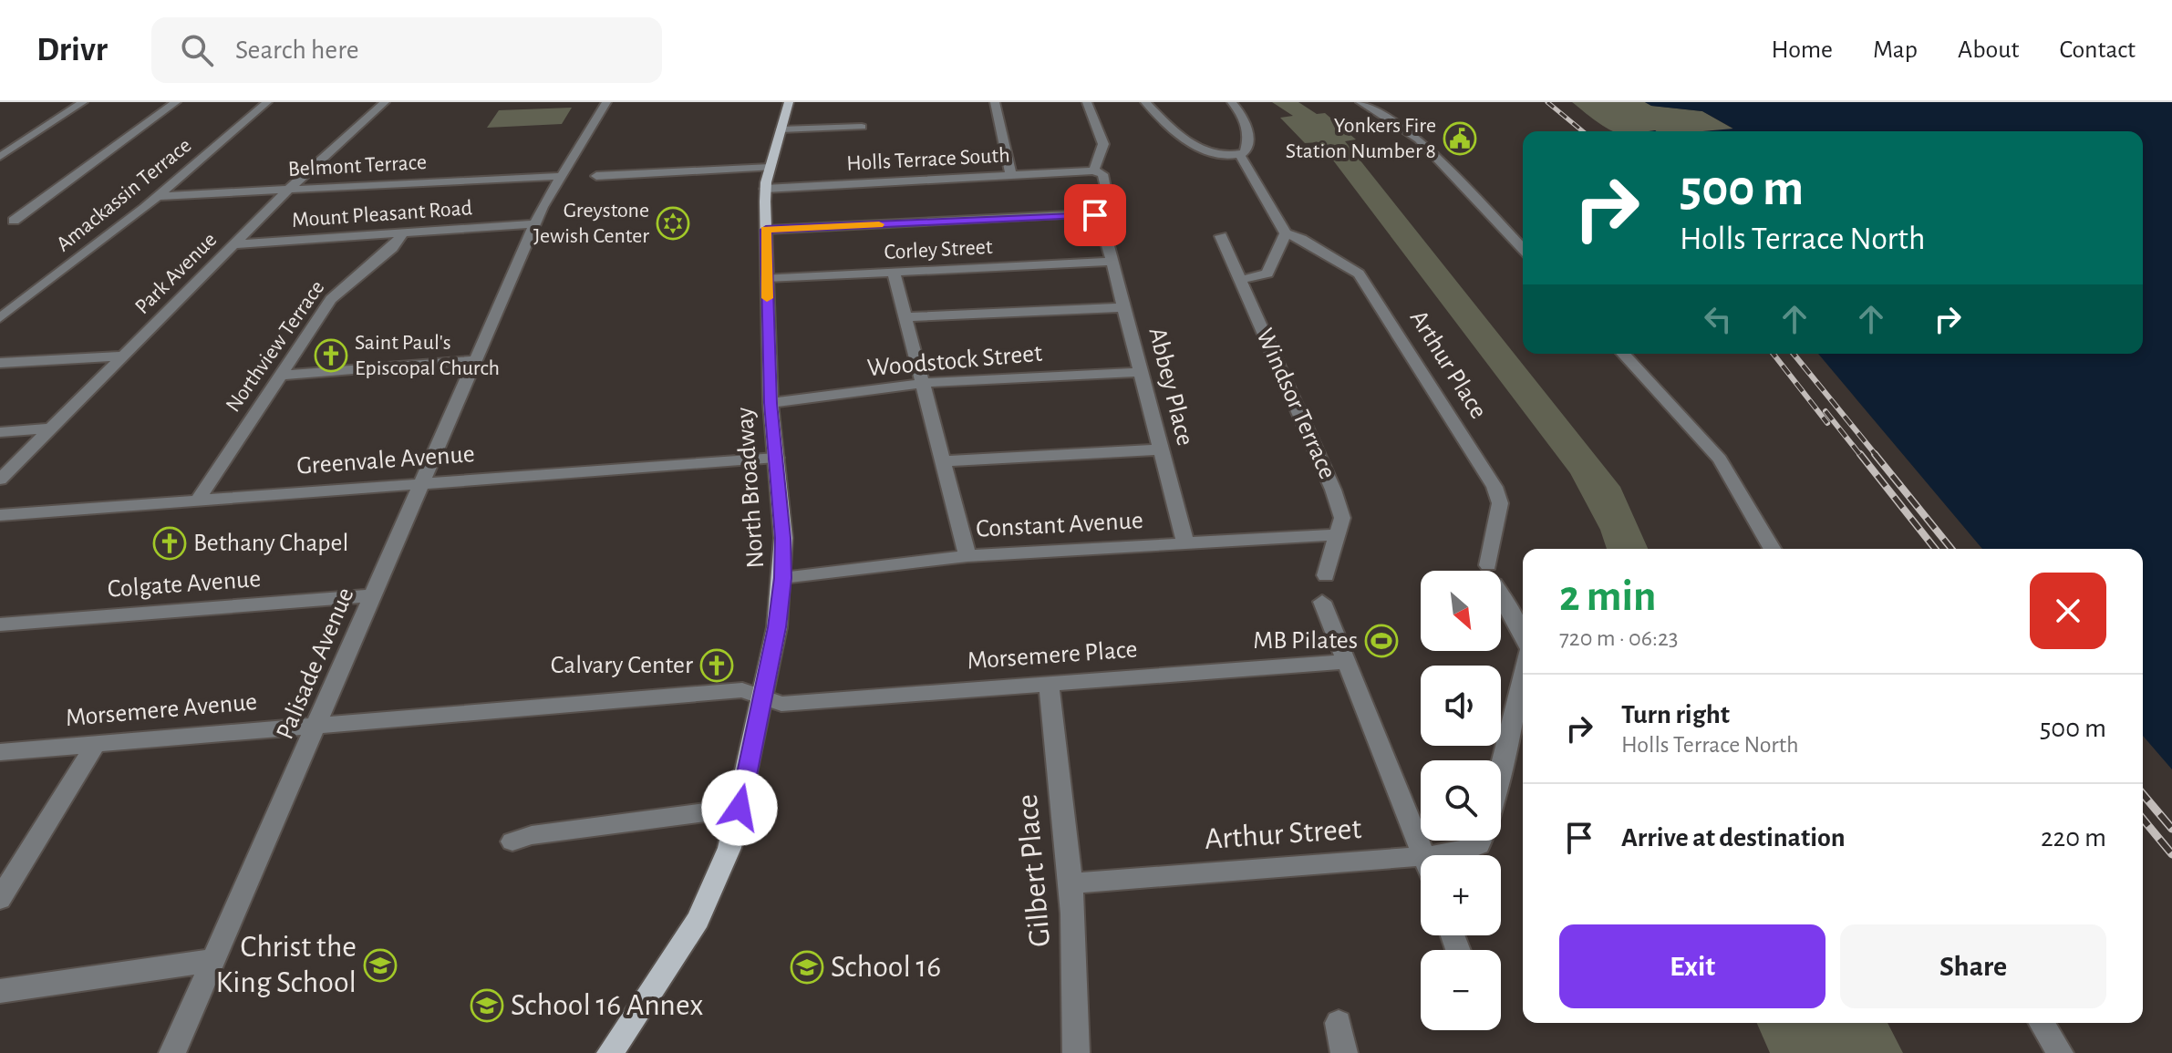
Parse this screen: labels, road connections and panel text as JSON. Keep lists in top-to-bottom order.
{
  "streets": {
    "main road": ["North Broadway"],
    "street": [
      "Holls Terrace South",
      "Belmont Terrace",
      "Amackassin Terrace",
      "Mount Pleasant Road",
      "Corley Street",
      "Park Avenue",
      "Northview Terrace",
      "Woodstock Street",
      "Arthur Place",
      "Abbey Place",
      "Windsor Terrace",
      "Greenvale Avenue",
      "Constant Avenue",
      "Colgate Avenue",
      "Morsemere Place",
      "Palisade Avenue",
      "Morsemere Avenue",
      "Arthur Street",
      "Gilbert Place"
    ]
  },
  "crossings": [
    ["Holls Terrace South", "North Broadway"],
    ["Belmont Terrace", "Amackassin Terrace"],
    ["Belmont Terrace", "Park Avenue"],
    ["Belmont Terrace", "Palisade Avenue"],
    ["Mount Pleasant Road", "Park Avenue"],
    ["Mount Pleasant Road", "Northview Terrace"],
    ["Mount Pleasant Road", "Palisade Avenue"],
    ["Corley Street", "Abbey Place"],
    ["Corley Street", "North Broadway"],
    ["Northview Terrace", "Greenvale Avenue"],
    ["Woodstock Street", "Abbey Place"],
    ["Woodstock Street", "North Broadway"],
    ["Abbey Place", "Constant Avenue"],
    ["Windsor Terrace", "Constant Avenue"],
    ["Greenvale Avenue", "North Broadway"],
    ["Greenvale Avenue", "Palisade Avenue"],
    ["North Broadway", "Constant Avenue"],
    ["North Broadway", "Morsemere Place"],
    ["North Broadway", "Morsemere Avenue"],
    ["Colgate Avenue", "Palisade Avenue"],
    ["Morsemere Place", "Morsemere Avenue"],
    ["Morsemere Place", "Gilbert Place"],
    ["Palisade Avenue", "Morsemere Avenue"],
    ["Arthur Street", "Gilbert Place"]
  ],
  "places": {
    "public building": ["Yonkers Fire Station Number 8"],
    "synagogue": ["Greystone Jewish Center"],
    "church": ["Saint Paul's Episcopal Church", "Bethany Chapel", "Calvary Center"],
    "sports": ["MB Pilates"],
    "school or university": ["Christ the King School", "School 16", "School 16 Annex"]
  },
  "north": "bottom right",
  "page": {
    "header": "Drivr",
    "search": "Search here",
    "nav": [
      "Home",
      "Map",
      "About",
      "Contact"
    ],
    "turn": ["500 m", "Holls Terrace North"],
    "heading": ["2 min", "720 m · 06:23"],
    "map_buttons": ["+", "−"],
    "list": [
      {
        "name": "Turn right",
        "note": "Holls Terrace North",
        "value": "500 m"
      },
      {
        "name": "Arrive at destination",
        "value": "220 m"
      }
    ],
    "buttons": ["Exit", "Share"]
  }
}
